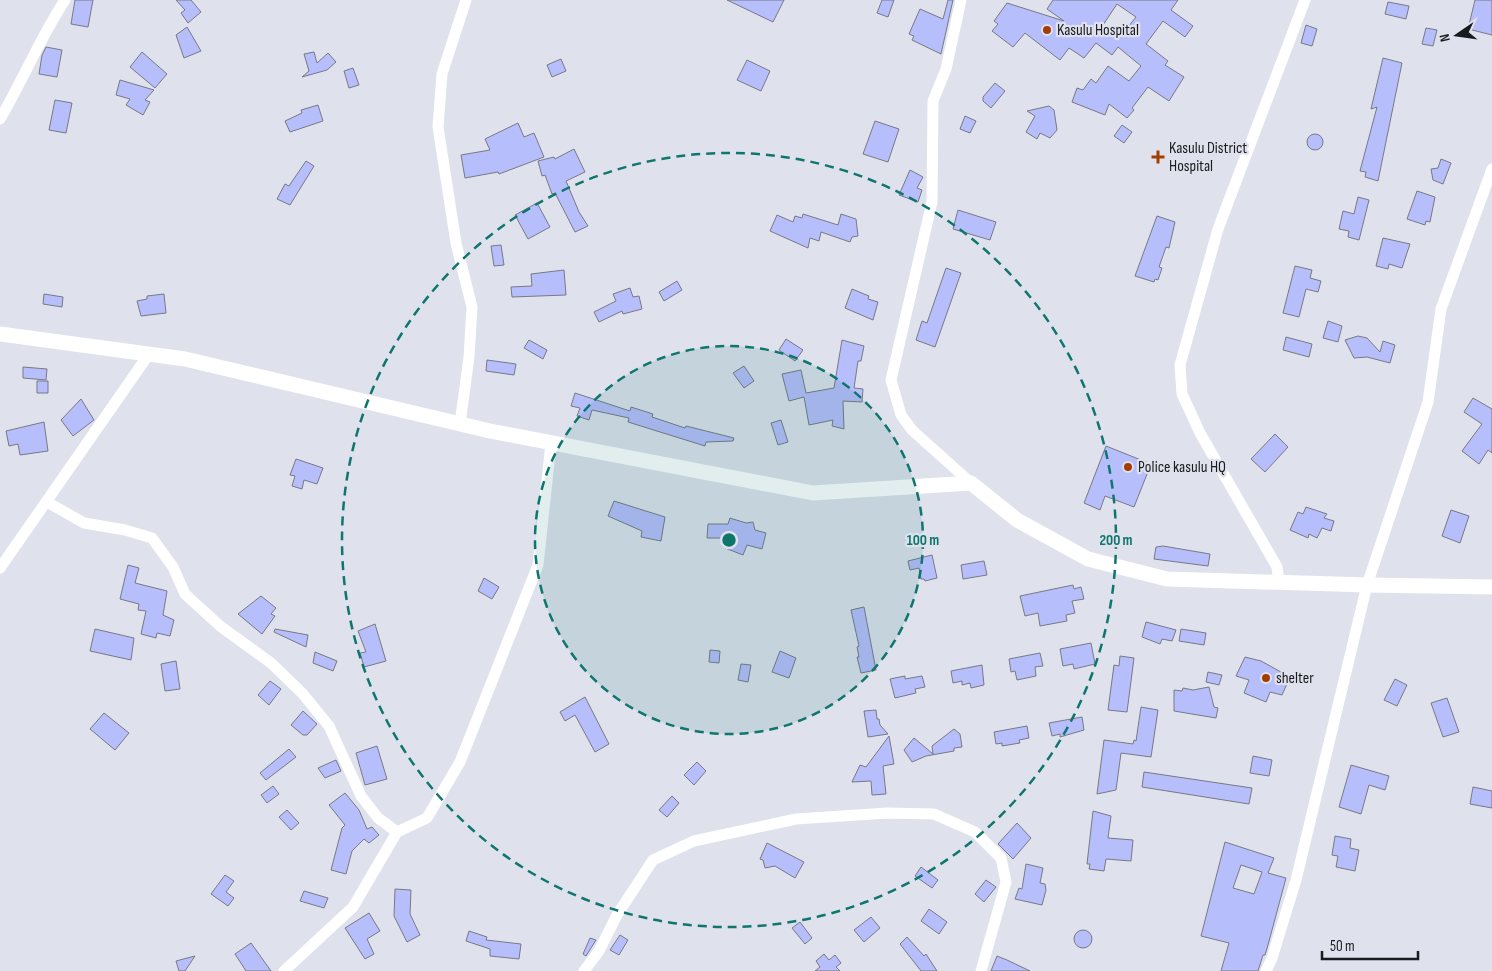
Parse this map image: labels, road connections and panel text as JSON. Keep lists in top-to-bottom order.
{
  "places": {
    "other": ["Kasulu Hospital", "Police kasulu HQ", "shelter"],
    "health": ["Kasulu District Hospital"]
  },
  "scale_bar": "50 m",
  "north": "left",
  "rings": ["100 m", "200 m"]
}
